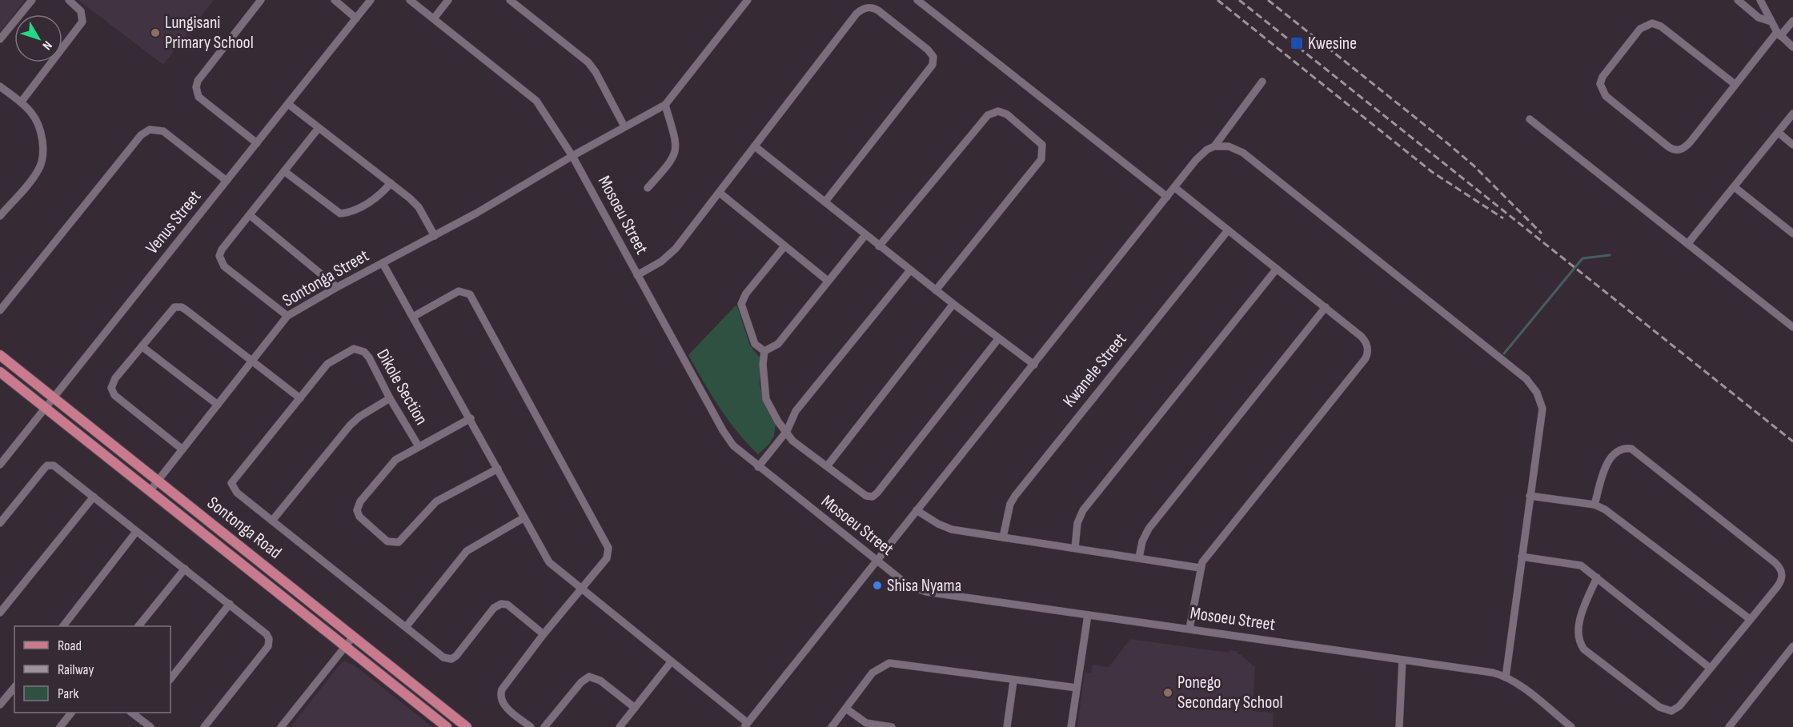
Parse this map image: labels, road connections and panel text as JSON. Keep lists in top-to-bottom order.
{
  "streets": {
    "main road": ["Sontonga Road"],
    "street": [
      "Mosoeu Street",
      "Venus Street",
      "Sontonga Street",
      "Kwanele Street",
      "Dikole Section"
    ]
  },
  "crossings": [
    ["Mosoeu Street", "Sontonga Street"],
    ["Venus Street", "Sontonga Road"],
    ["Sontonga Street", "Sontonga Road"]
  ],
  "places": {
    "other": ["Lungisani Primary School", "Shisa Nyama", "Ponego Secondary School"],
    "transit": ["Kwesine"]
  },
  "legend": ["Road", "Railway", "Park"],
  "north": "bottom right"
}
